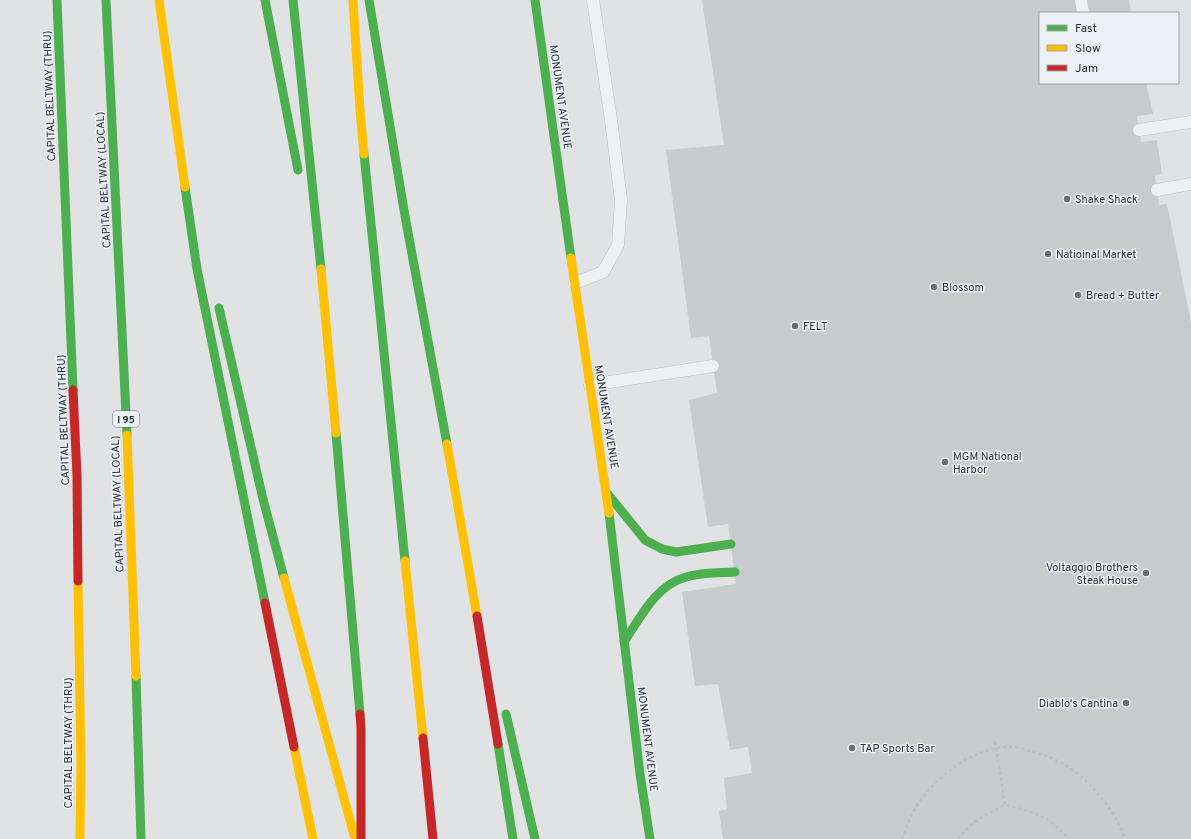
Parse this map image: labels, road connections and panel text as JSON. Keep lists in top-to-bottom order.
{
  "streets": {
    "main road": [
      "CAPITAL BELTWAY (THRU)",
      "MONUMENT AVENUE",
      "CAPITAL BELTWAY (LOCAL)",
      "I 95"
    ]
  },
  "places": [
    "Shake Shack",
    "Natioinal Market",
    "Blossom",
    "Bread + Butter",
    "FELT",
    "MGM National Harbor",
    "Voltaggio Brothers Steak House",
    "Diablo's Cantina",
    "TAP Sports Bar"
  ],
  "legend": ["Fast", "Slow", "Jam"]
}
